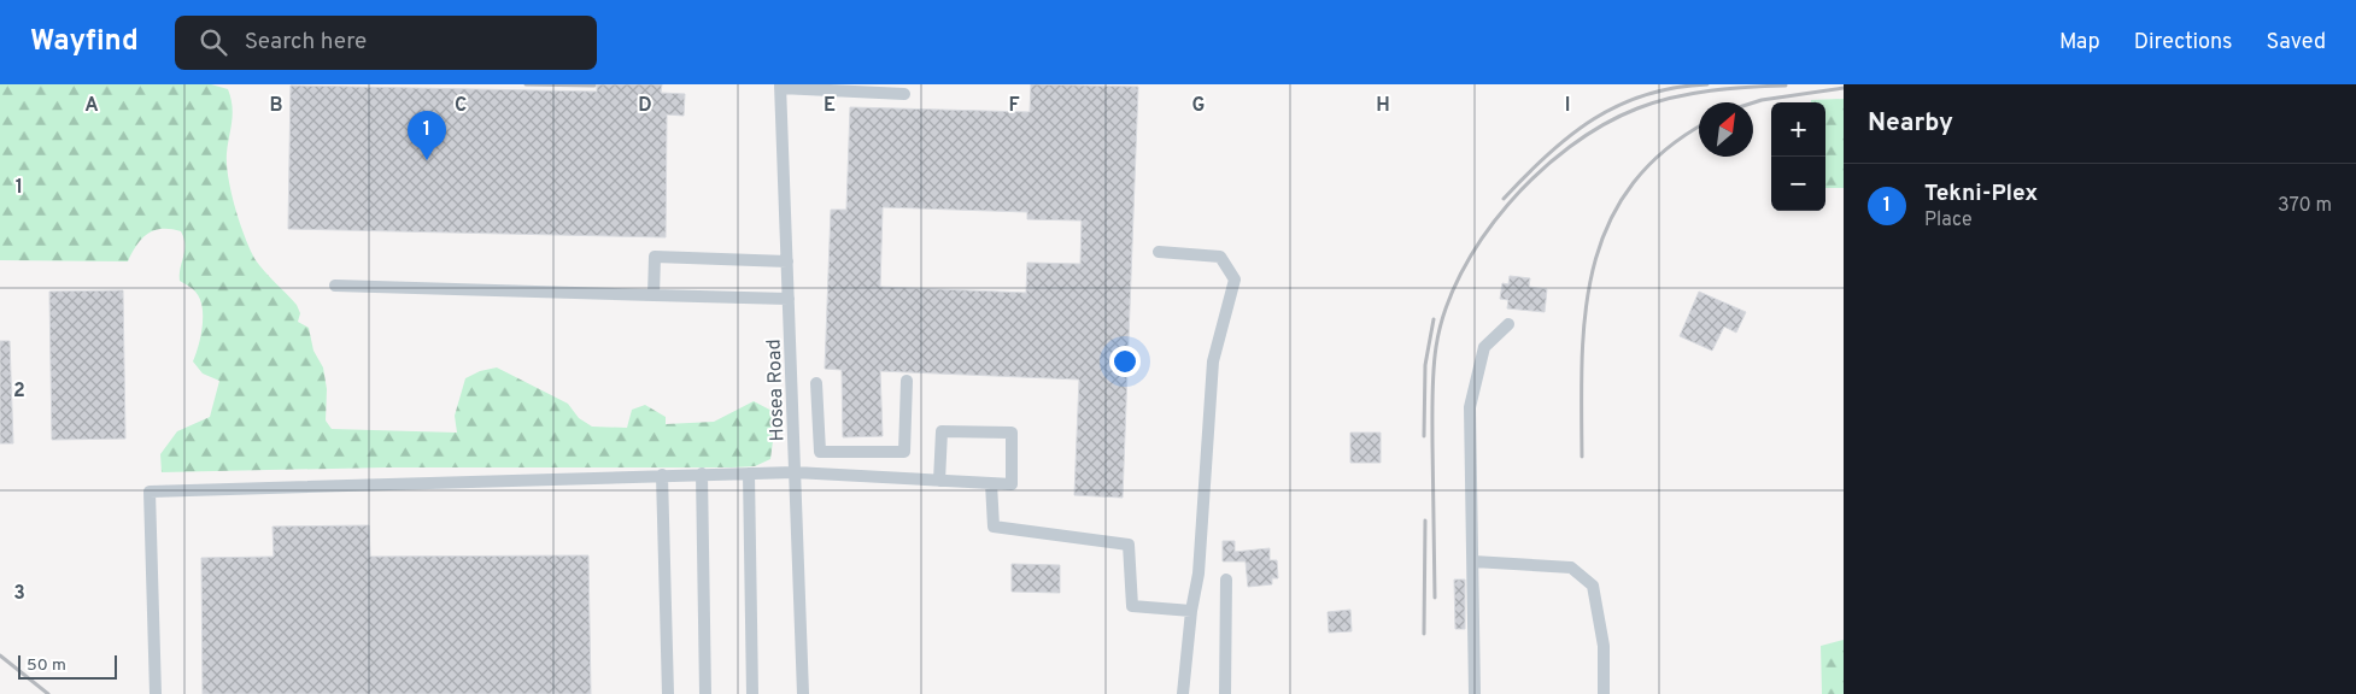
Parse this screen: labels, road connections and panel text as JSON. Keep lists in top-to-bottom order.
{
  "streets": {
    "street": ["Hosea Road"]
  },
  "scale_bar": "50 m",
  "north": "top right",
  "page": {
    "header": "Wayfind",
    "search": "Search here",
    "nav": ["Map", "Directions", "Saved"],
    "heading": "Nearby",
    "map_buttons": ["+", "−"],
    "pins": "1",
    "list": [
      {
        "mark": "1",
        "name": "Tekni-Plex",
        "note": "Place",
        "value": "370 m"
      }
    ],
    "scale": "50 m"
  },
  "grid": {
    "columns": [
      "A",
      "B",
      "C",
      "D",
      "E",
      "F",
      "G",
      "H",
      "I"
    ],
    "rows": ["1", "2", "3"]
  }
}
